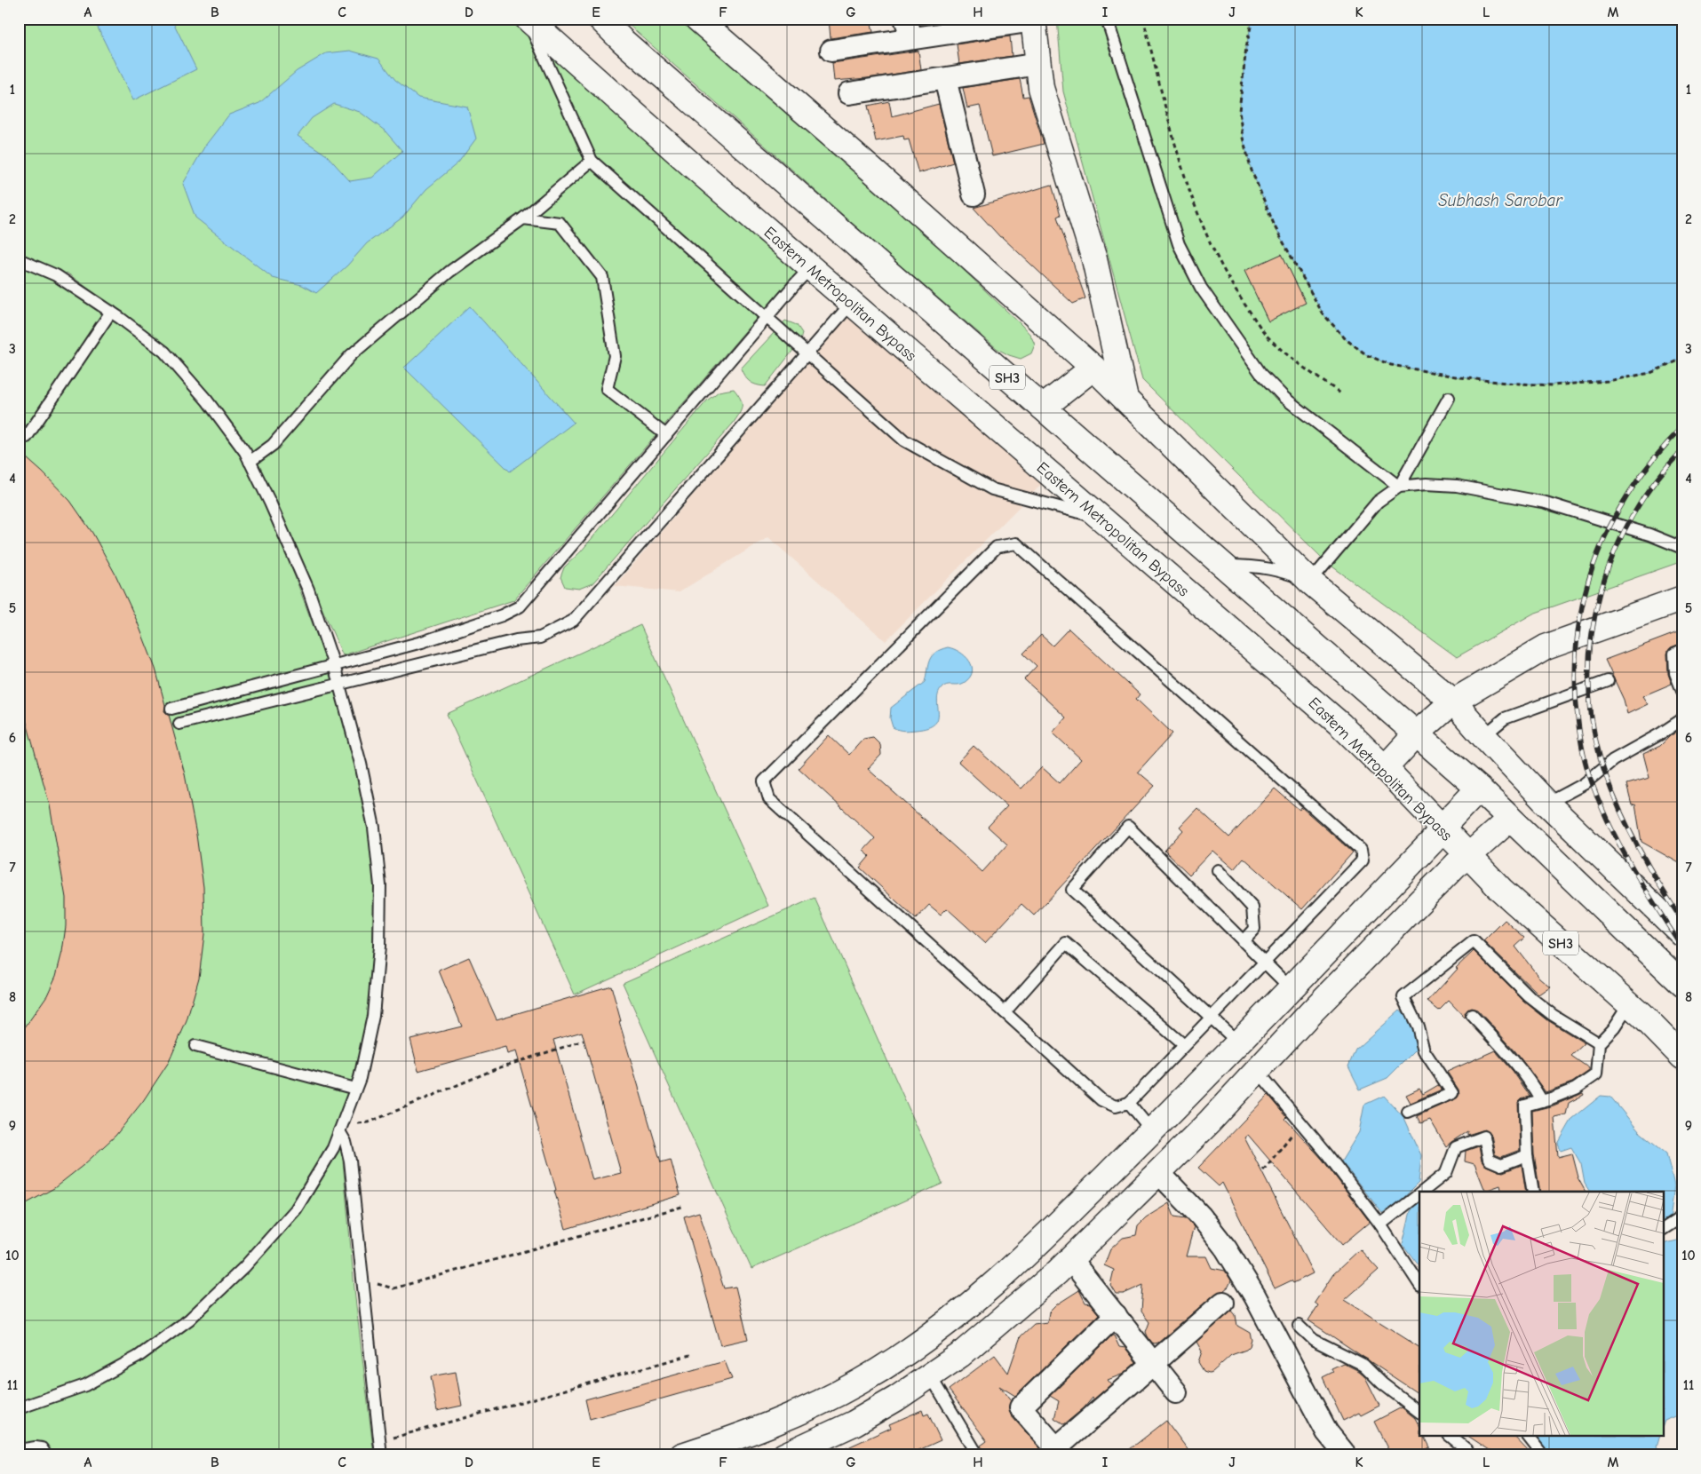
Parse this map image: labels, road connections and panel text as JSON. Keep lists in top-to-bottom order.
{
  "streets": {
    "main road": ["Eastern Metropolitan Bypass", "SH3"]
  },
  "water": ["Subhash Sarobar"],
  "grid": {
    "columns": [
      "A",
      "B",
      "C",
      "D",
      "E",
      "F",
      "G",
      "H",
      "I",
      "J",
      "K",
      "L",
      "M"
    ],
    "rows": [
      "1",
      "2",
      "3",
      "4",
      "5",
      "6",
      "7",
      "8",
      "9",
      "10",
      "11"
    ]
  }
}
